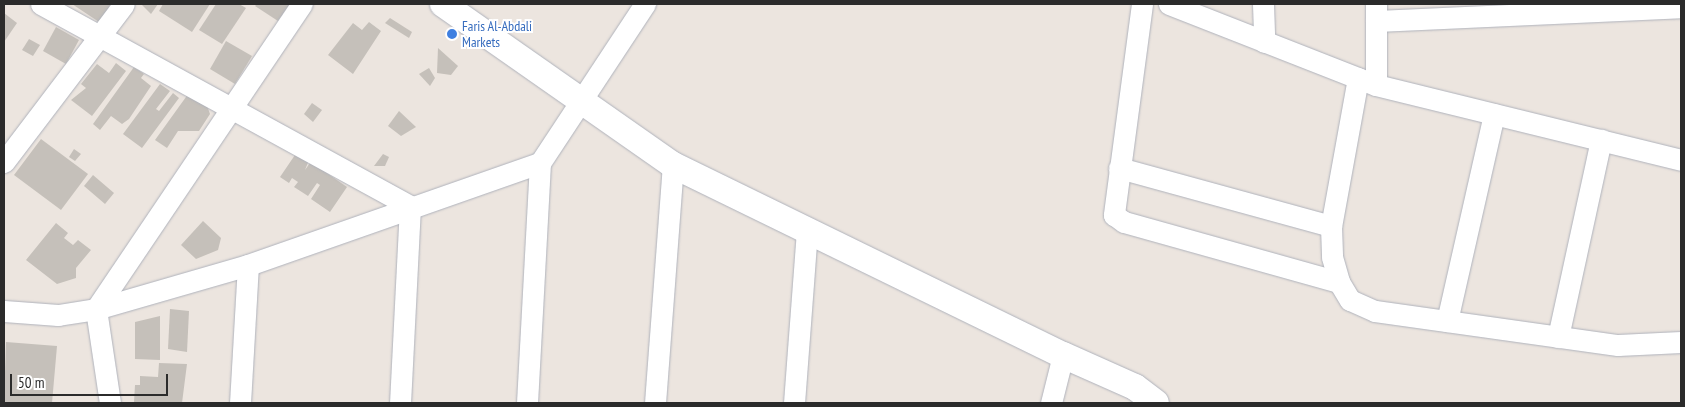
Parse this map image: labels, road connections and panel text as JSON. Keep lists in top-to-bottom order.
{
  "places": ["Faris Al-Abdali Markets"],
  "scale_bar": "50 m"
}
